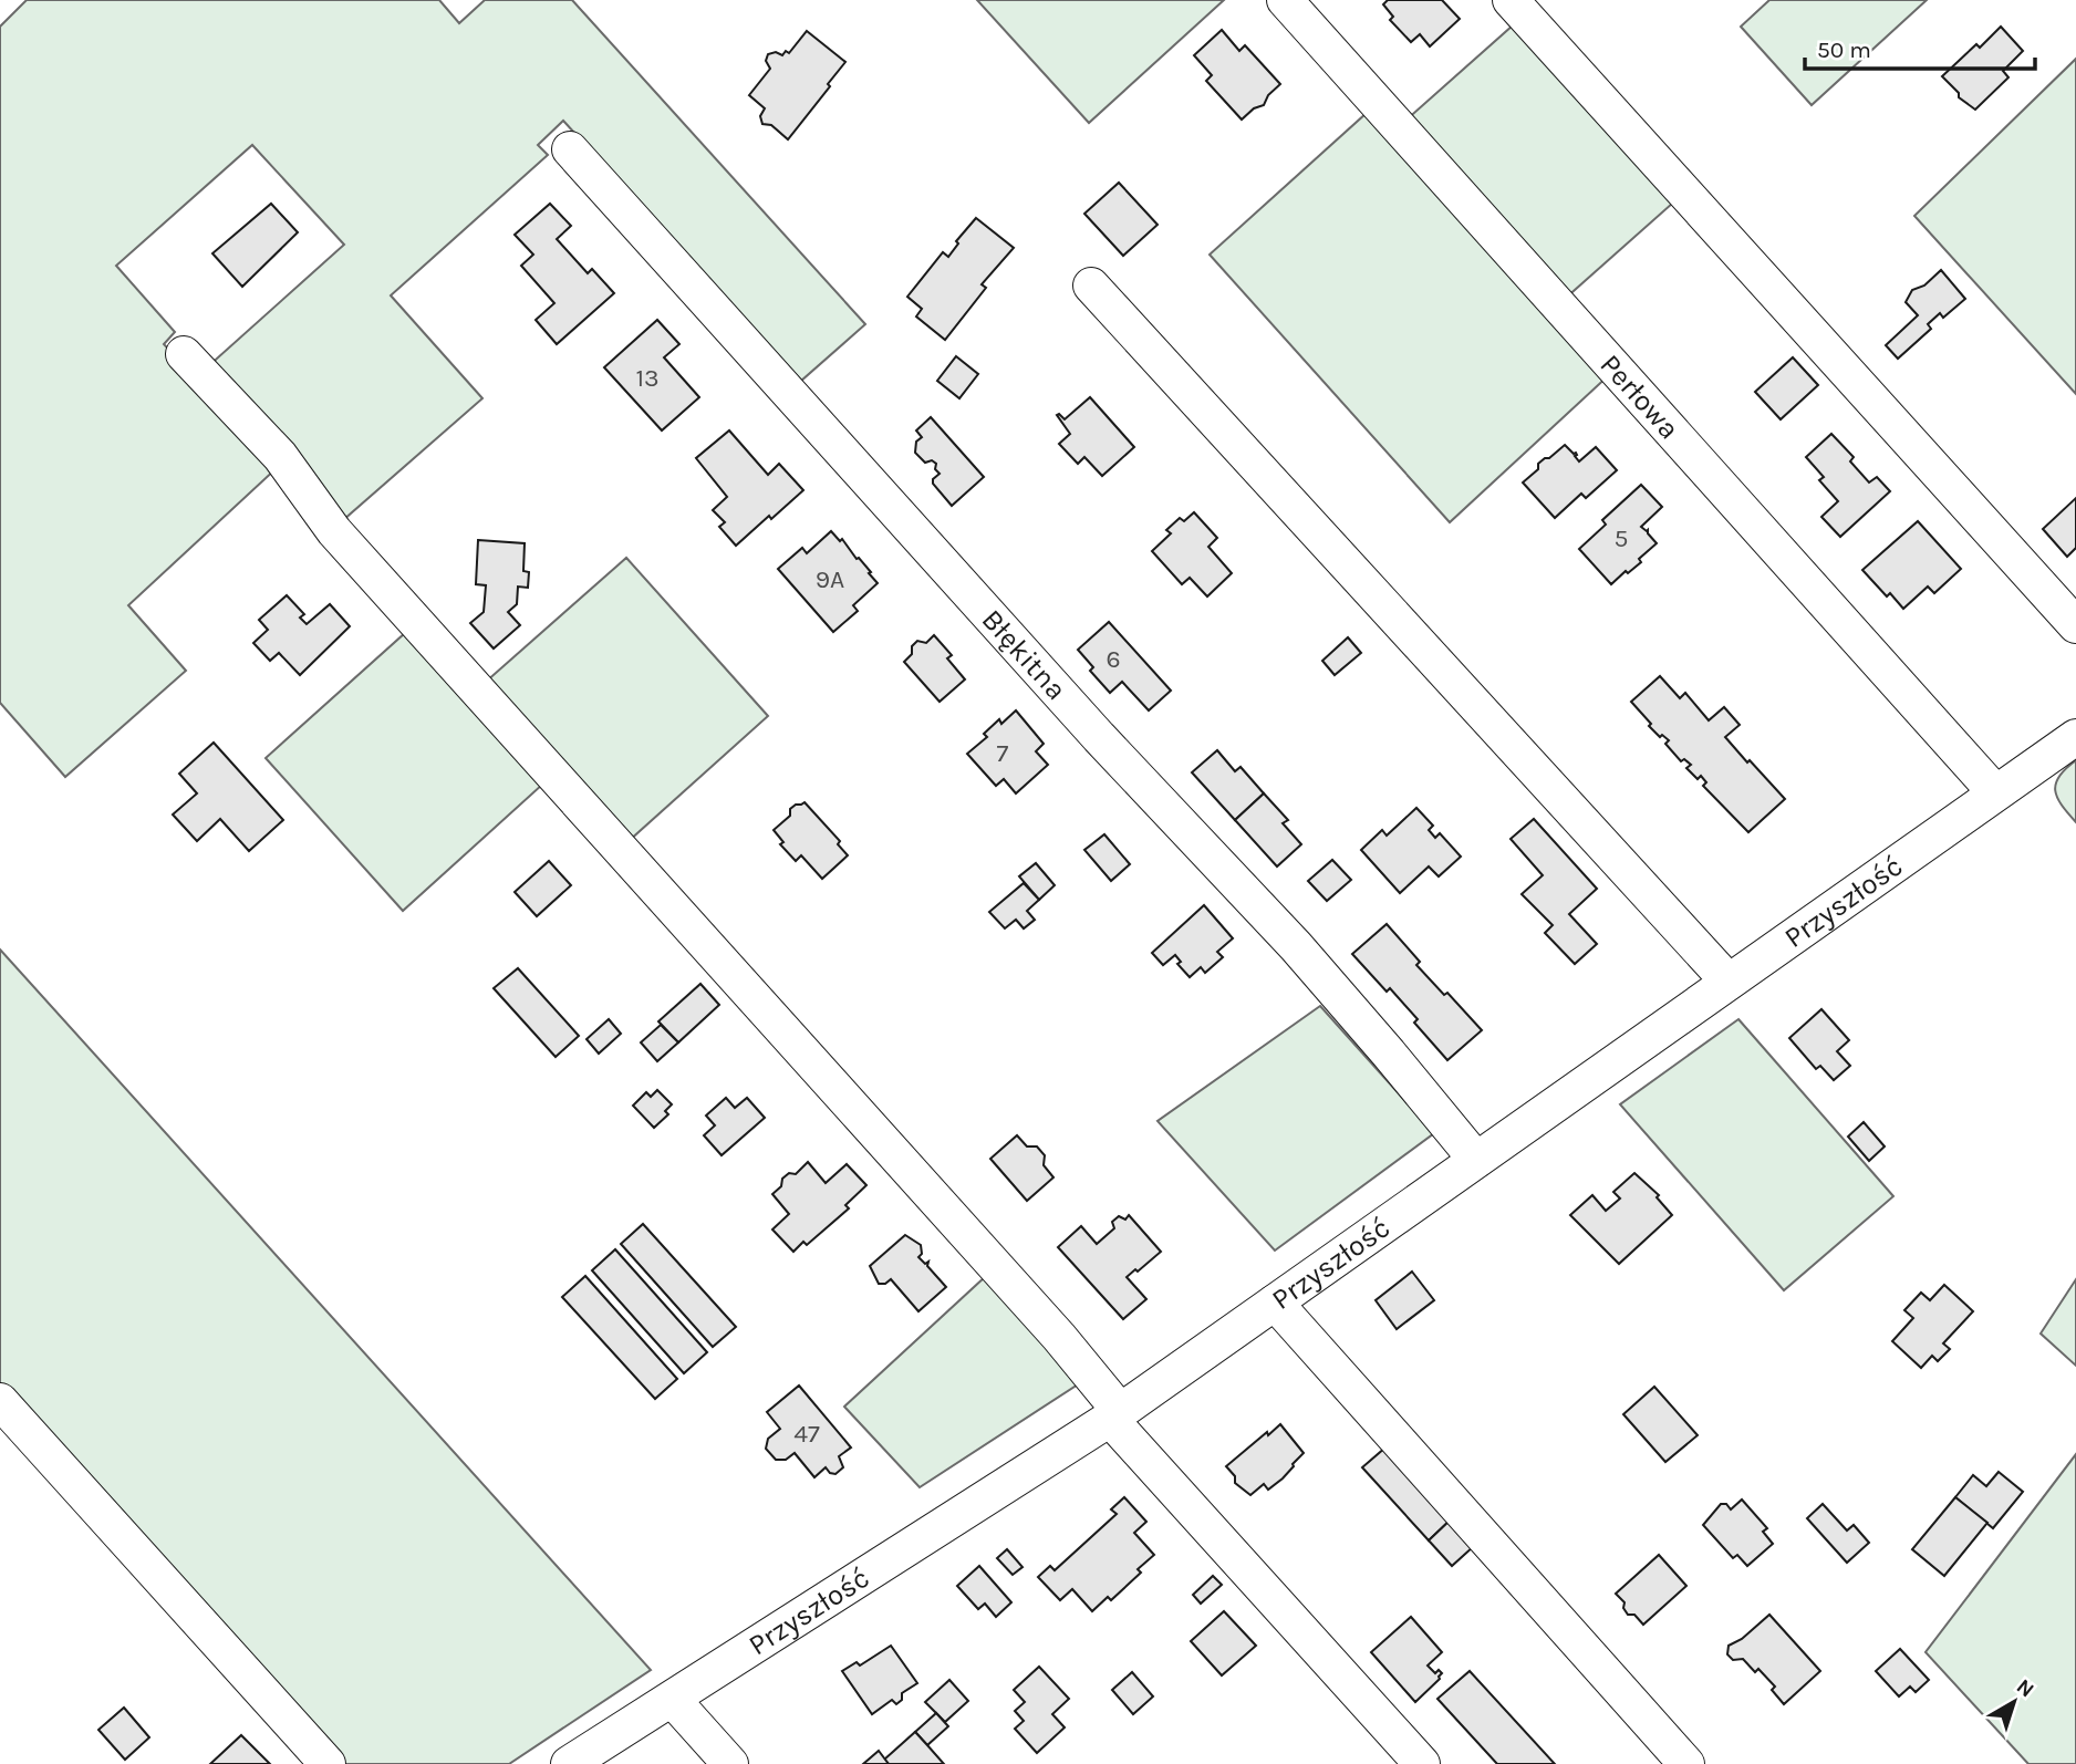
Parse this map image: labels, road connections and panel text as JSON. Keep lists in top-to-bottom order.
{
  "streets": {
    "street": ["Perłowa", "Błękitna", "Przyszłość"]
  },
  "crossings": [
    ["Perłowa", "Przyszłość"],
    ["Błękitna", "Przyszłość"]
  ],
  "house_numbers": [
    "13",
    "5",
    "9A",
    "6",
    "7",
    "47"
  ],
  "scale_bar": "50 m",
  "north": "top right"
}
